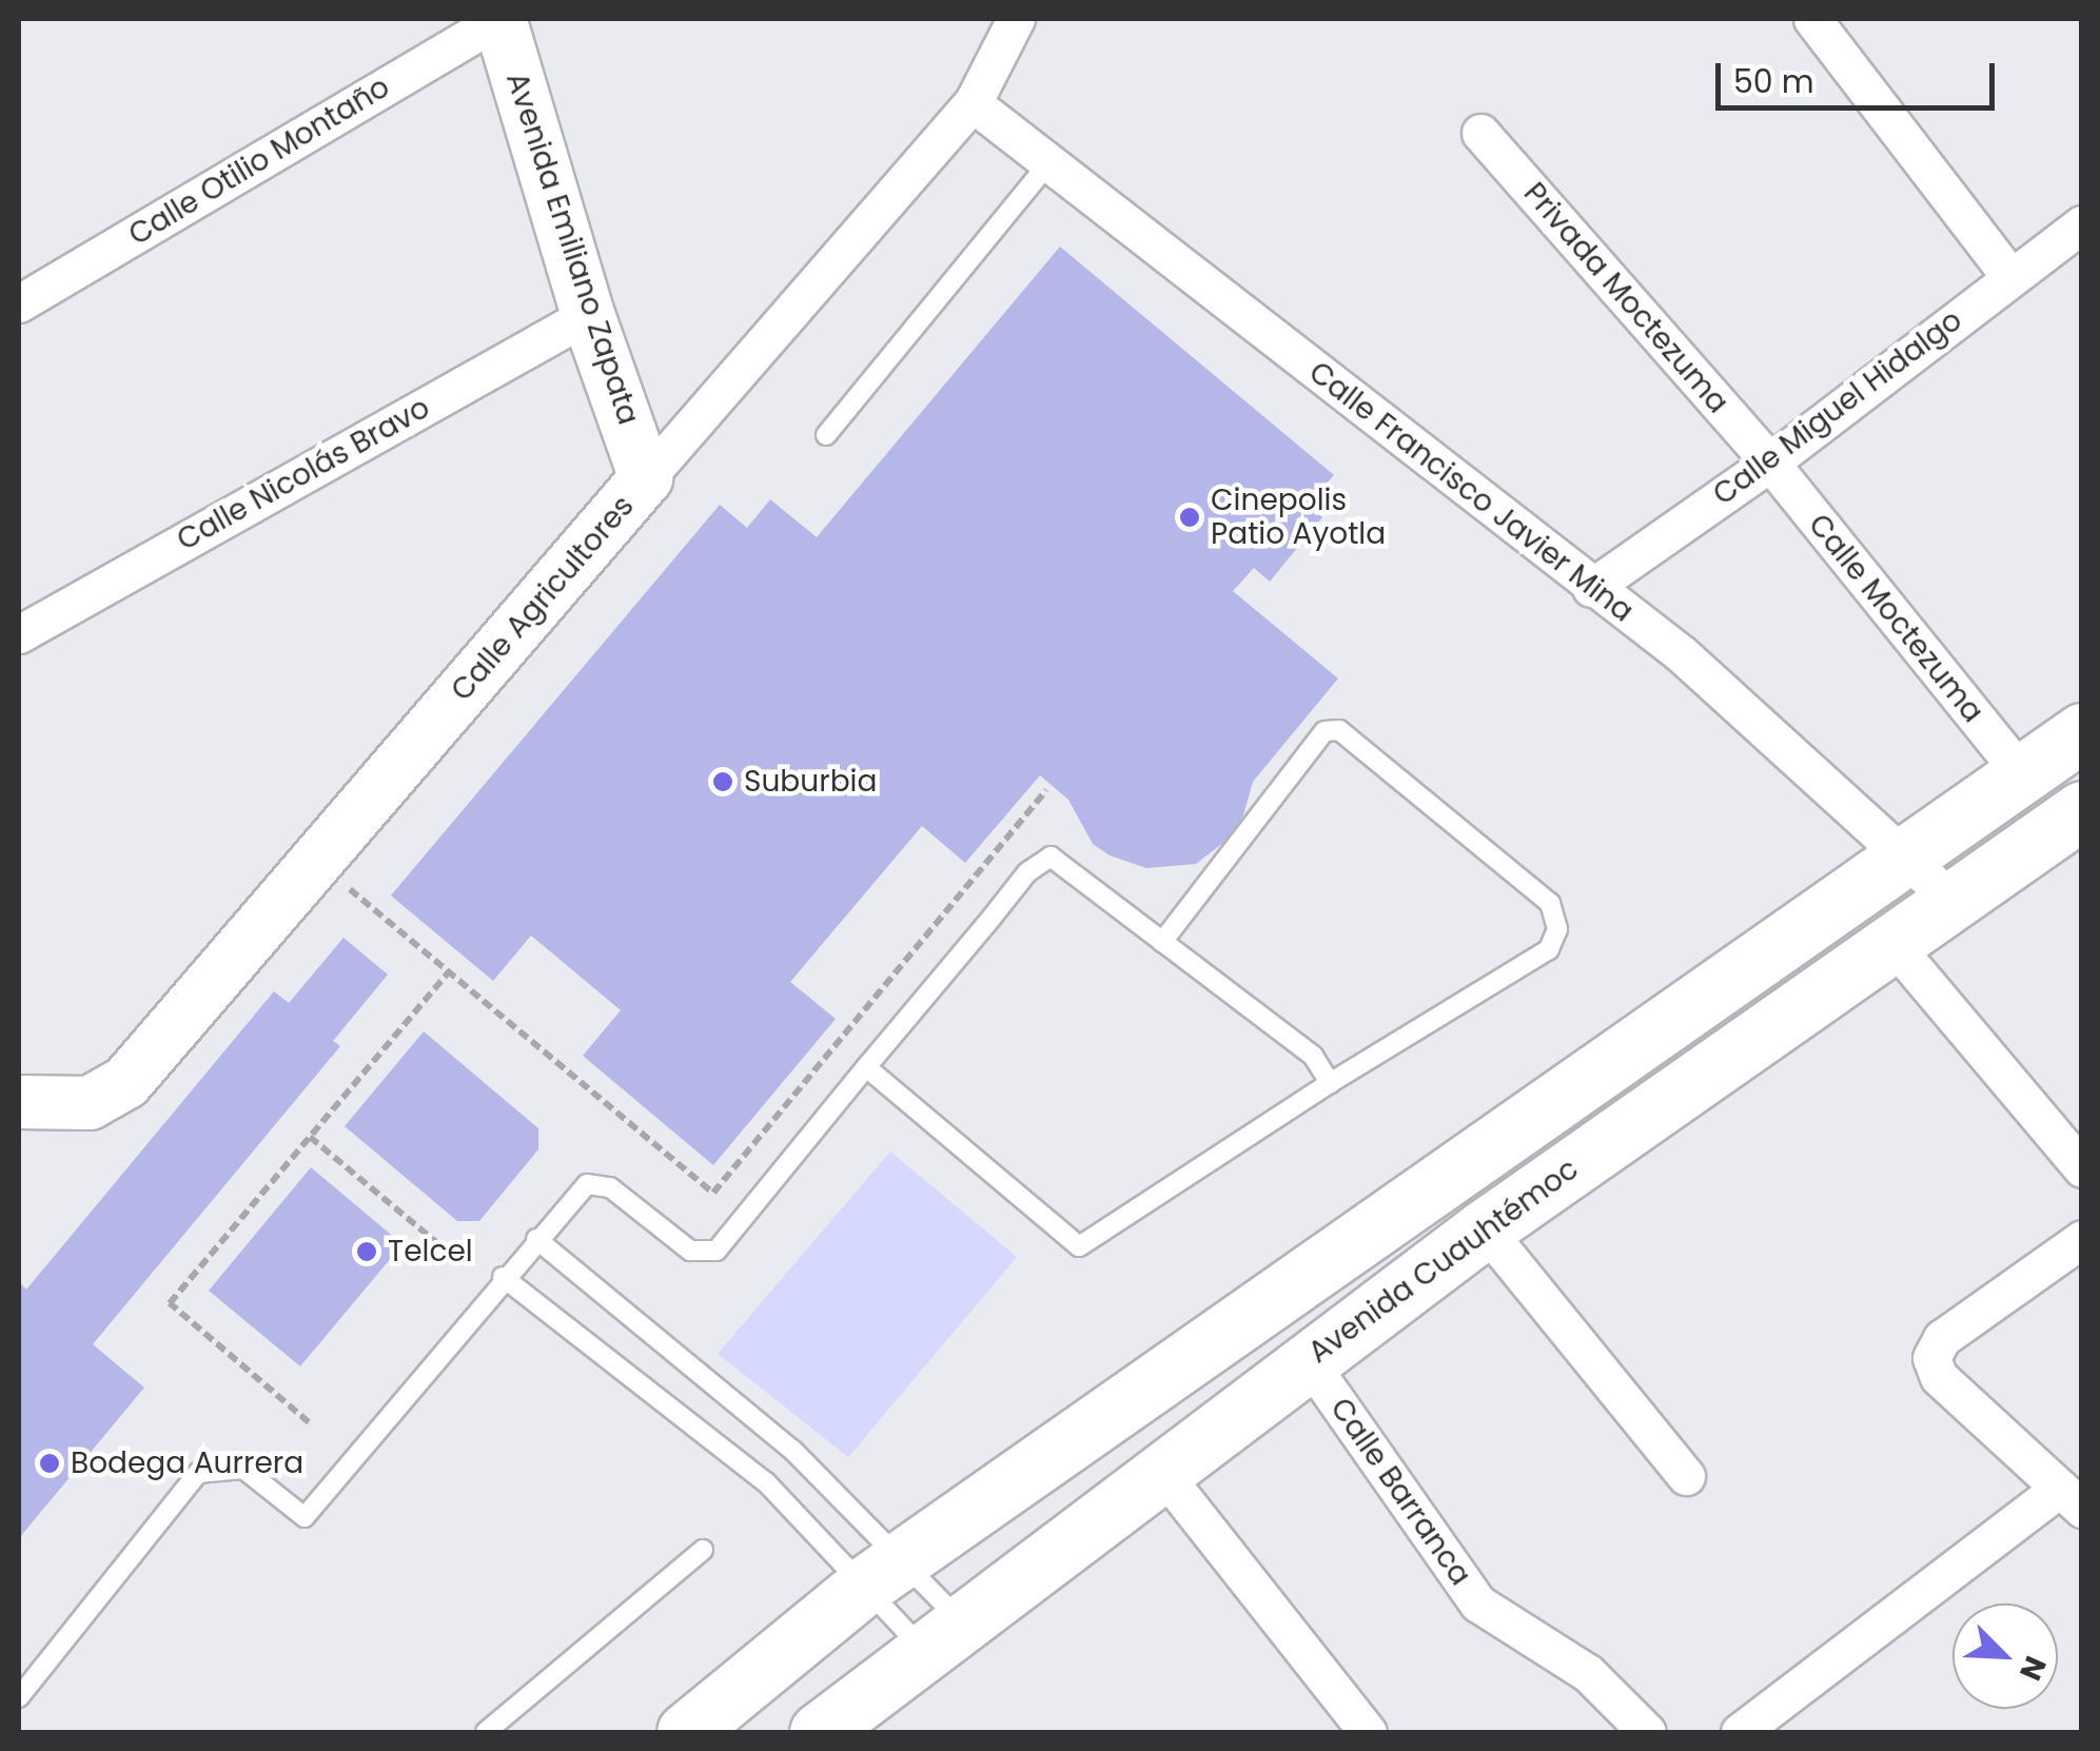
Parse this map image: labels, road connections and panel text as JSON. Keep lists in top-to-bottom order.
{
  "streets": {
    "main road": ["Avenida Cuauhtémoc"],
    "street": [
      "Calle Otilio Montaño",
      "Avenida Emiliano Zapata",
      "Privada Moctezuma",
      "Calle Miguel Hidalgo",
      "Calle Nicolás Bravo",
      "Calle Francisco Javier Mina",
      "Calle Agricultores",
      "Calle Moctezuma",
      "Calle Barranca"
    ]
  },
  "crossings": [
    ["Calle Otilio Montaño", "Avenida Emiliano Zapata"],
    ["Avenida Emiliano Zapata", "Calle Nicolás Bravo"],
    ["Avenida Emiliano Zapata", "Calle Agricultores"],
    ["Privada Moctezuma", "Calle Miguel Hidalgo"],
    ["Privada Moctezuma", "Calle Moctezuma"],
    ["Calle Miguel Hidalgo", "Calle Francisco Javier Mina"],
    ["Calle Miguel Hidalgo", "Calle Moctezuma"],
    ["Calle Francisco Javier Mina", "Calle Agricultores"],
    ["Calle Francisco Javier Mina", "Avenida Cuauhtémoc"],
    ["Avenida Cuauhtémoc", "Calle Barranca"]
  ],
  "places": [
    "Cinepolis Patio Ayotla",
    "Suburbia",
    "Telcel",
    "Bodega Aurrera"
  ],
  "scale_bar": "50 m",
  "north": "bottom right"
}
